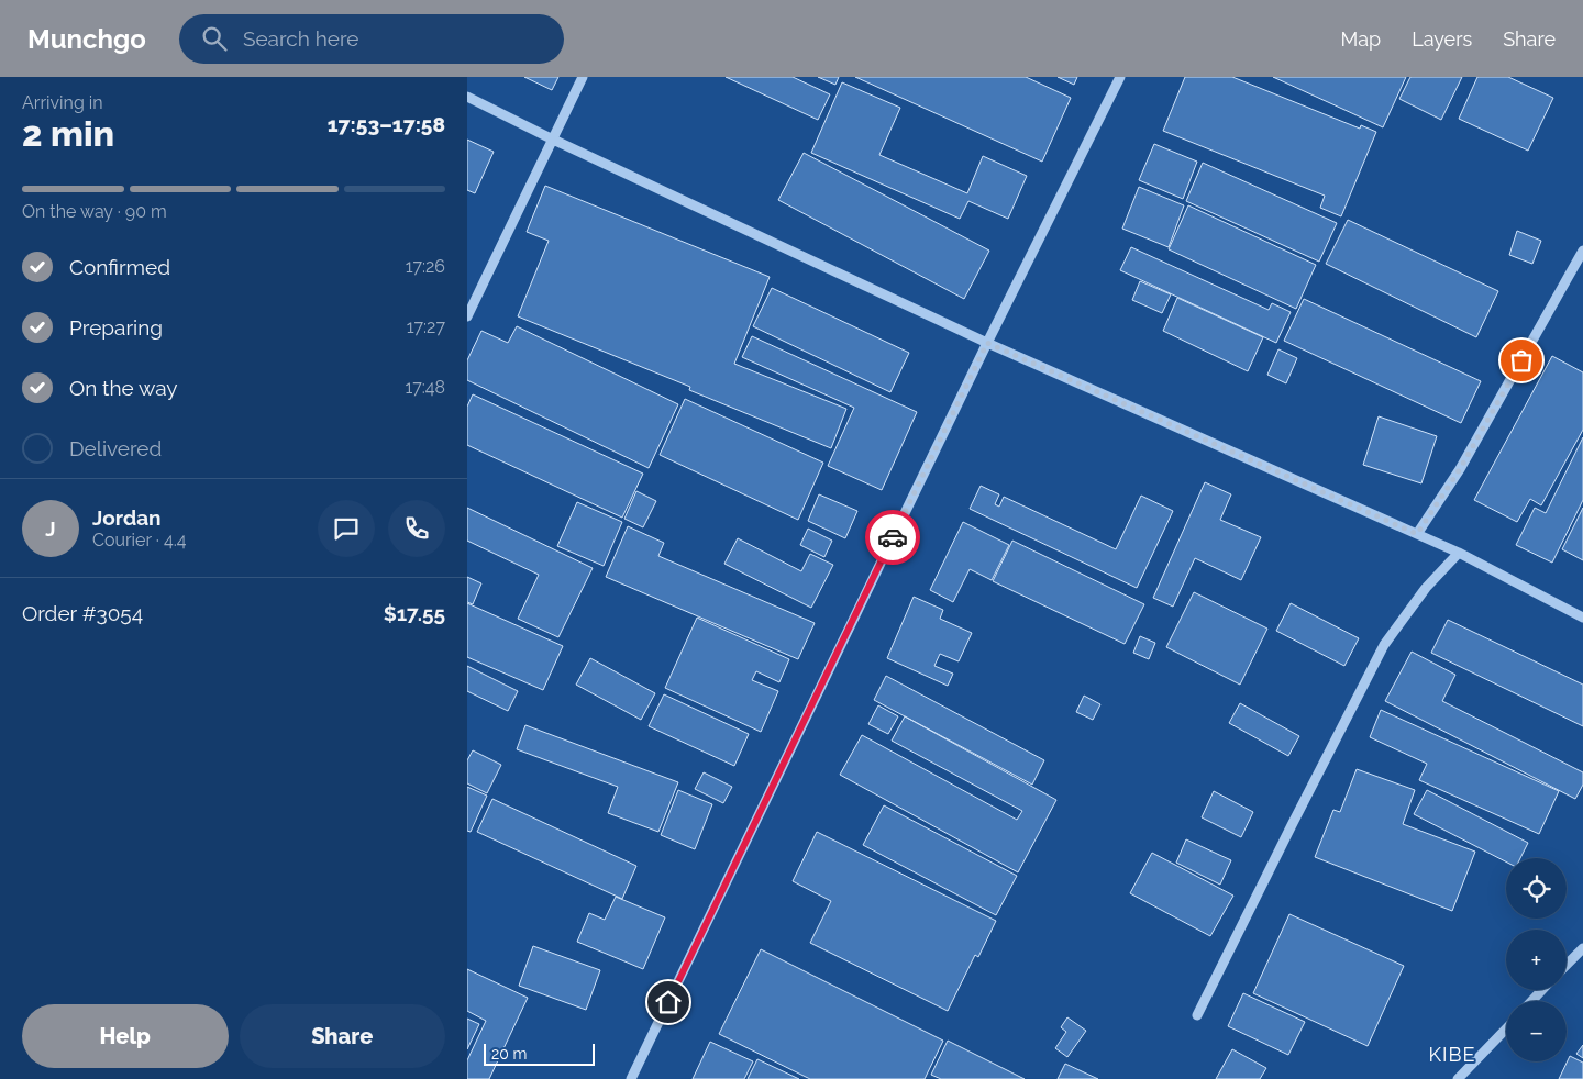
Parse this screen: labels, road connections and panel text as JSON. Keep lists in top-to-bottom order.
{
  "districts": ["KIBE"],
  "scale_bar": "20 m",
  "page": {
    "header": "Munchgo",
    "search": "Search here",
    "nav": ["Map", "Layers", "Share"],
    "heading": ["2 min", "Arriving in", "17:53–17:58"],
    "panel": [
      "Jordan",
      "Courier · 4.4",
      "Order #3054",
      "$17.55"
    ],
    "bar": "On the way · 90 m",
    "list": [
      ["Confirmed", "17:26"],
      ["Preparing", "17:27"],
      ["On the way", "17:48"],
      "Delivered"
    ],
    "round": "J",
    "map_buttons": ["+", "−"],
    "buttons": ["Help", "Share"],
    "scale": "20 m"
  }
}
